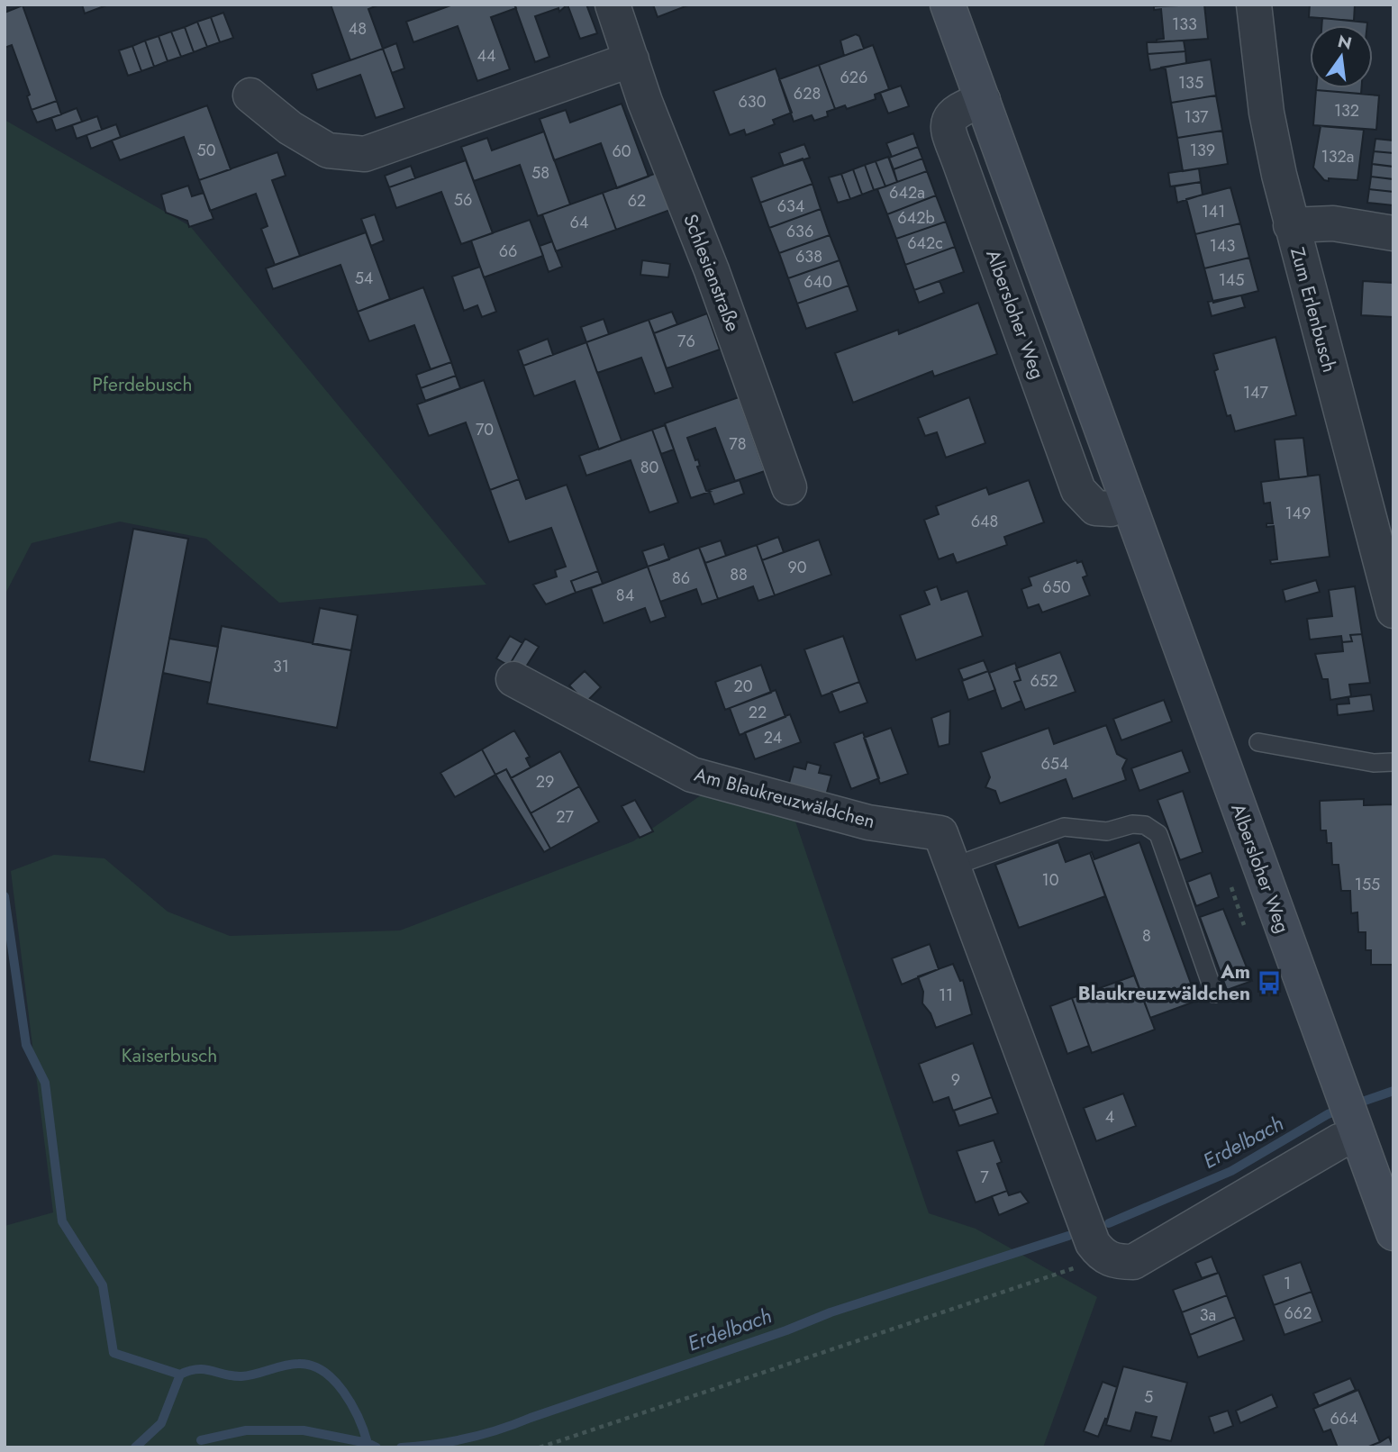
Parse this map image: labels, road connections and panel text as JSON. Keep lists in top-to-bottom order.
{
  "streets": {
    "main road": ["Albersloher Weg"],
    "street": ["Schlesienstraße", "Zum Erlenbusch", "Am Blaukreuzwäldchen"]
  },
  "crossings": [
    ["Albersloher Weg", "Am Blaukreuzwäldchen"]
  ],
  "water": ["Erdelbach"],
  "parks": ["Pferdebusch", "Kaiserbusch"],
  "places": {
    "bus stop": ["Am Blaukreuzwäldchen"]
  },
  "house_numbers": [
    "133",
    "48",
    "44",
    "626",
    "135",
    "628",
    "630",
    "132",
    "137",
    "50",
    "139",
    "60",
    "132a",
    "58",
    "642a",
    "56",
    "62",
    "634",
    "141",
    "642b",
    "64",
    "636",
    "642c",
    "143",
    "66",
    "638",
    "54",
    "145",
    "640",
    "76",
    "147",
    "70",
    "78",
    "80",
    "149",
    "648",
    "90",
    "88",
    "86",
    "650",
    "84",
    "31",
    "652",
    "20",
    "22",
    "24",
    "654",
    "29",
    "27",
    "10",
    "155",
    "8",
    "11",
    "9",
    "4",
    "7",
    "1",
    "662",
    "3a",
    "5",
    "664"
  ],
  "north": "top"
}
